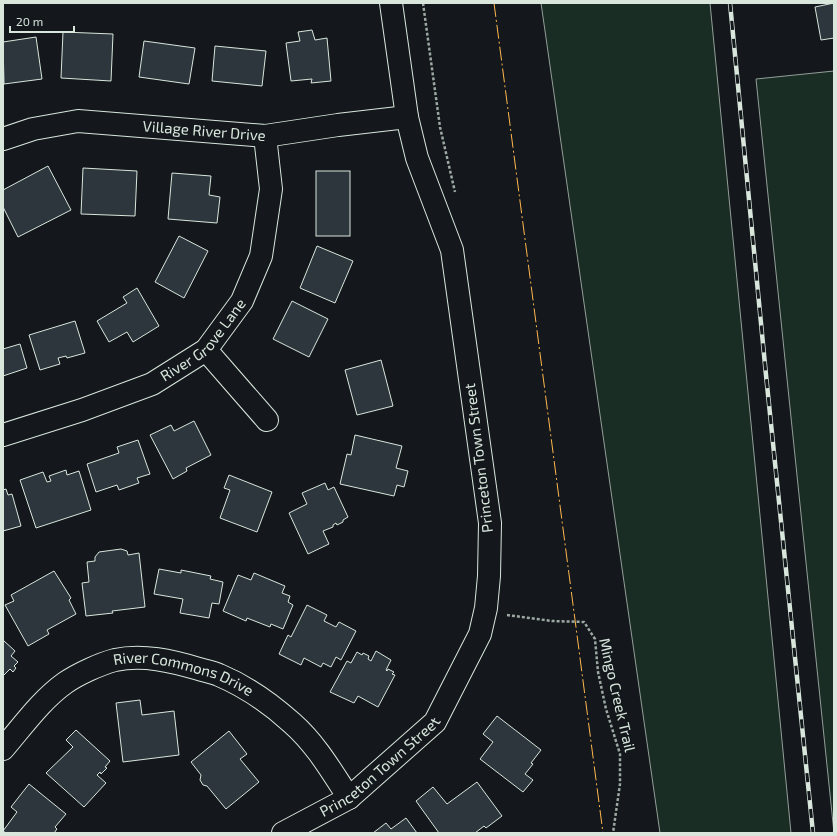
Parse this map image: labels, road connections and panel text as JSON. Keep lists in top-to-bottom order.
{
  "streets": {
    "street": [
      "Village River Drive",
      "River Grove Lane",
      "Princeton Town Street",
      "River Commons Drive"
    ],
    "path": ["Mingo Creek Trail"]
  },
  "crossings": [
    ["Village River Drive", "River Grove Lane"],
    ["Village River Drive", "Princeton Town Street"],
    ["Princeton Town Street", "River Commons Drive"]
  ],
  "scale_bar": "20 m"
}
